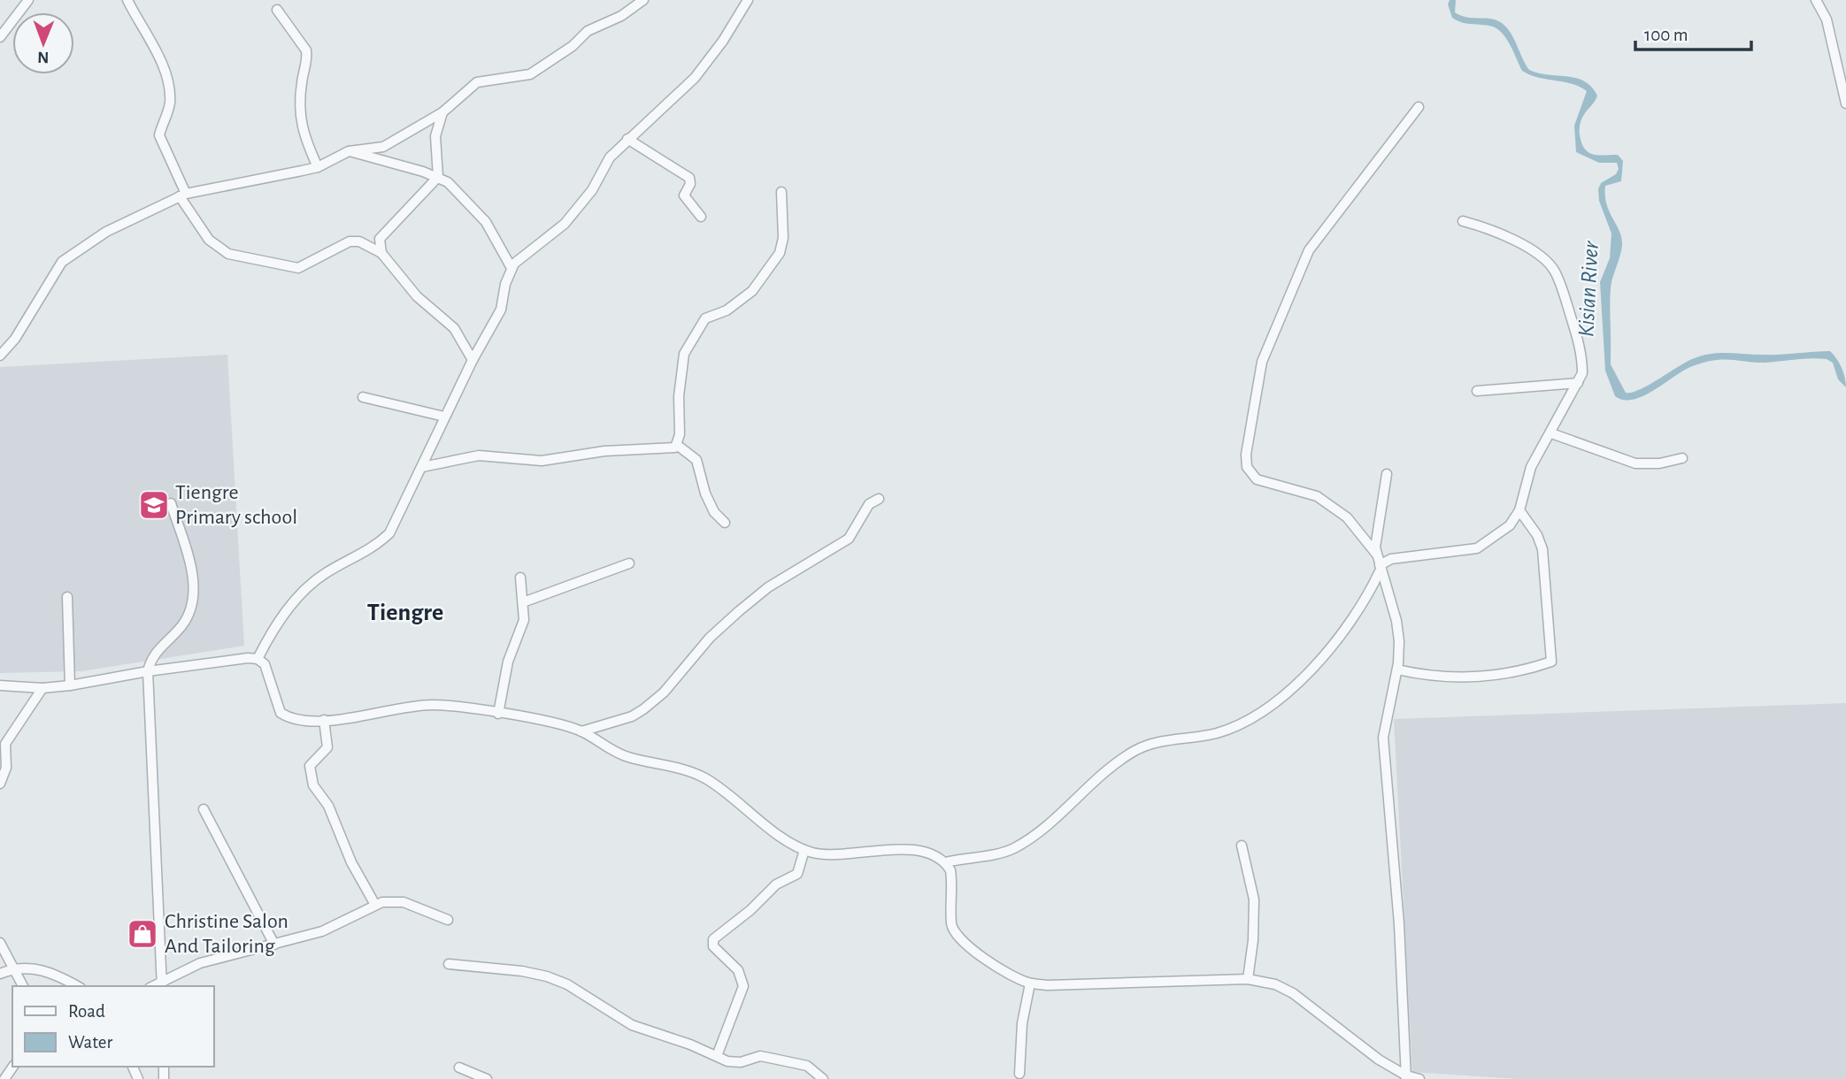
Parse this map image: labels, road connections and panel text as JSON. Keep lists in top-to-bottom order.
{
  "districts": ["Tiengre"],
  "water": ["Kisian River"],
  "places": {
    "school or university": ["Tiengre Primary school"],
    "shop": ["Christine Salon And Tailoring"]
  },
  "legend": ["Road", "Water"],
  "scale_bar": "100 m",
  "north": "bottom"
}
